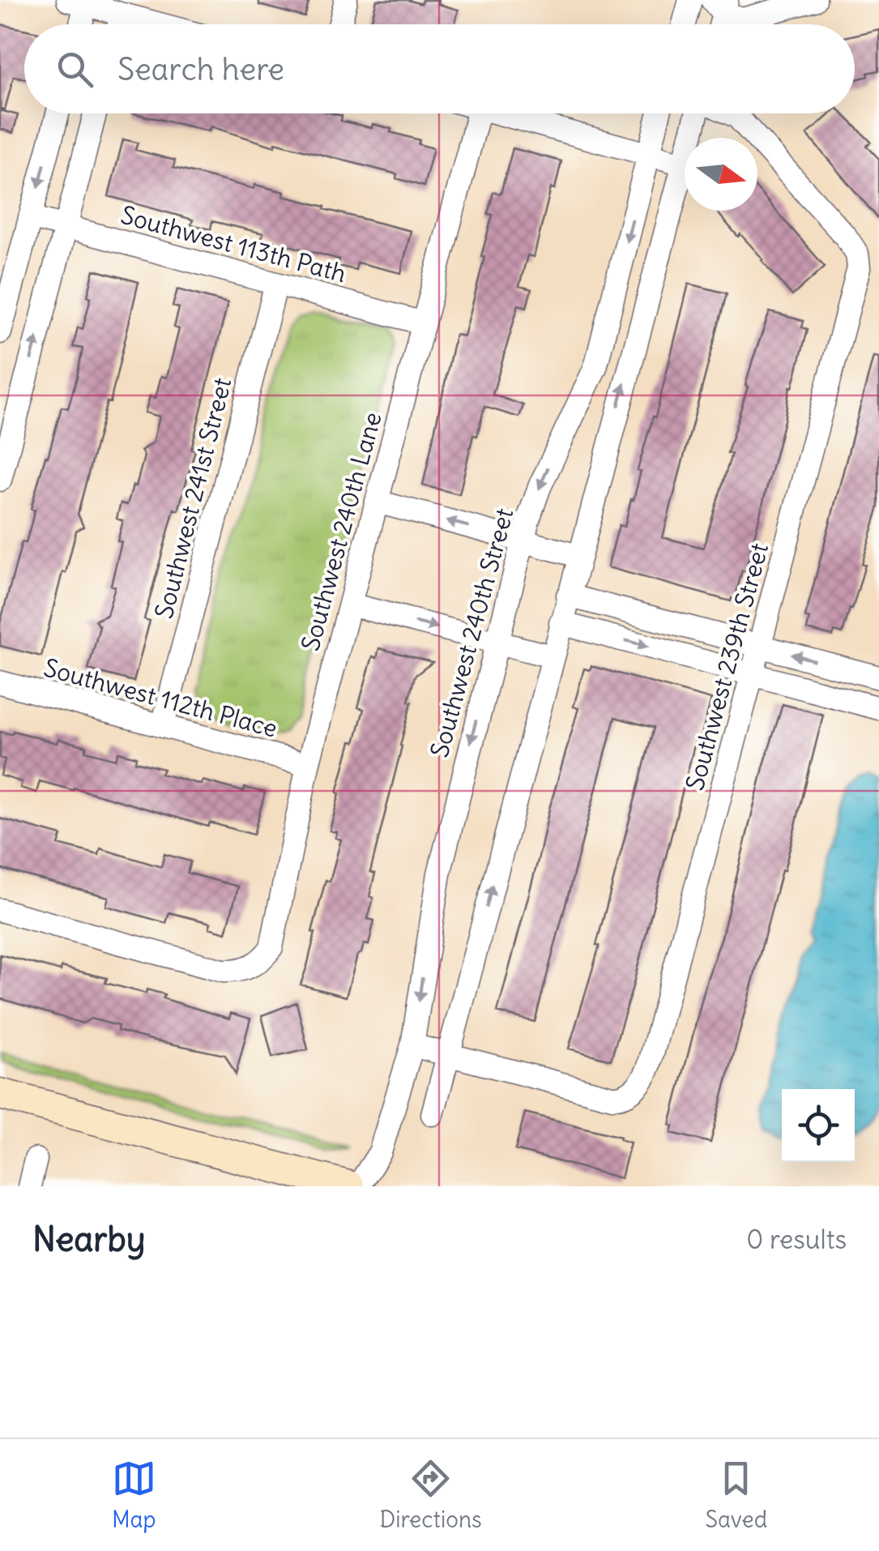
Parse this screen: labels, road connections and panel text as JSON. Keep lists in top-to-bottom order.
{
  "streets": {
    "street": [
      "Southwest 113th Path",
      "Southwest 241st Street",
      "Southwest 240th Lane",
      "Southwest 240th Street",
      "Southwest 239th Street",
      "Southwest 112th Place"
    ]
  },
  "crossings": [
    ["Southwest 113th Path", "Southwest 241st Street"],
    ["Southwest 113th Path", "Southwest 240th Lane"],
    ["Southwest 241st Street", "Southwest 112th Place"],
    ["Southwest 240th Lane", "Southwest 112th Place"]
  ],
  "north": "right",
  "page": {
    "search": "Search here",
    "heading": ["Nearby", "0 results"],
    "nav": ["Map", "Directions", "Saved"]
  }
}
